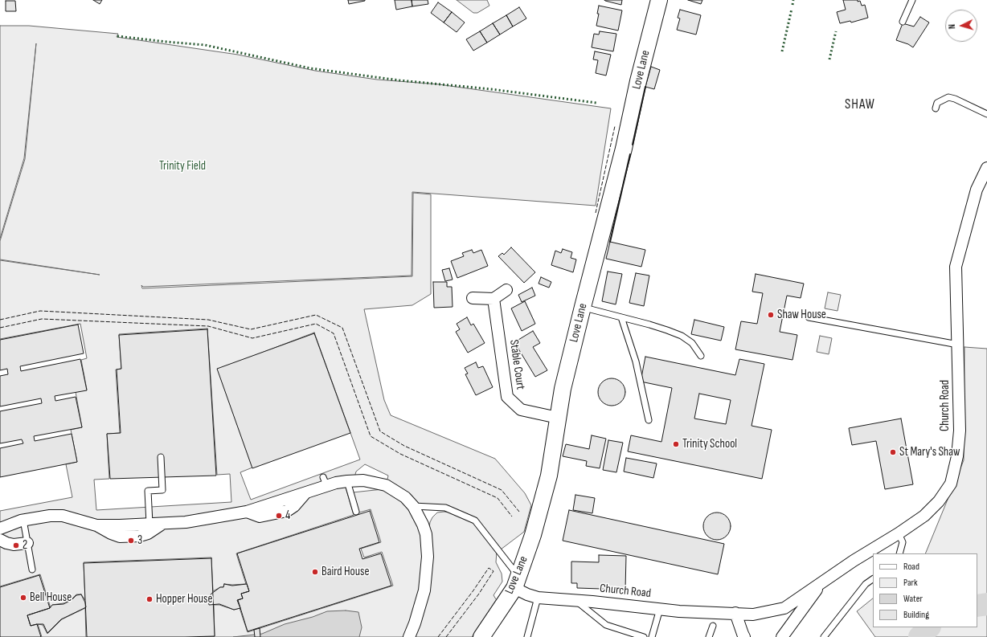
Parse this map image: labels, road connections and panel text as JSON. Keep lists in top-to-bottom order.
{
  "streets": {
    "street": ["Love Lane", "Stable Court", "Church Road"]
  },
  "crossings": [
    ["Love Lane", "Stable Court"],
    ["Love Lane", "Church Road"]
  ],
  "districts": ["SHAW"],
  "parks": ["Trinity Field"],
  "places": [
    "Shaw House",
    "Trinity School",
    "St Mary's Shaw",
    "4",
    "3",
    "2",
    "Baird House",
    "Bell House",
    "Hopper House"
  ],
  "legend": [
    "Road",
    "Park",
    "Water",
    "Building"
  ],
  "north": "left"
}
